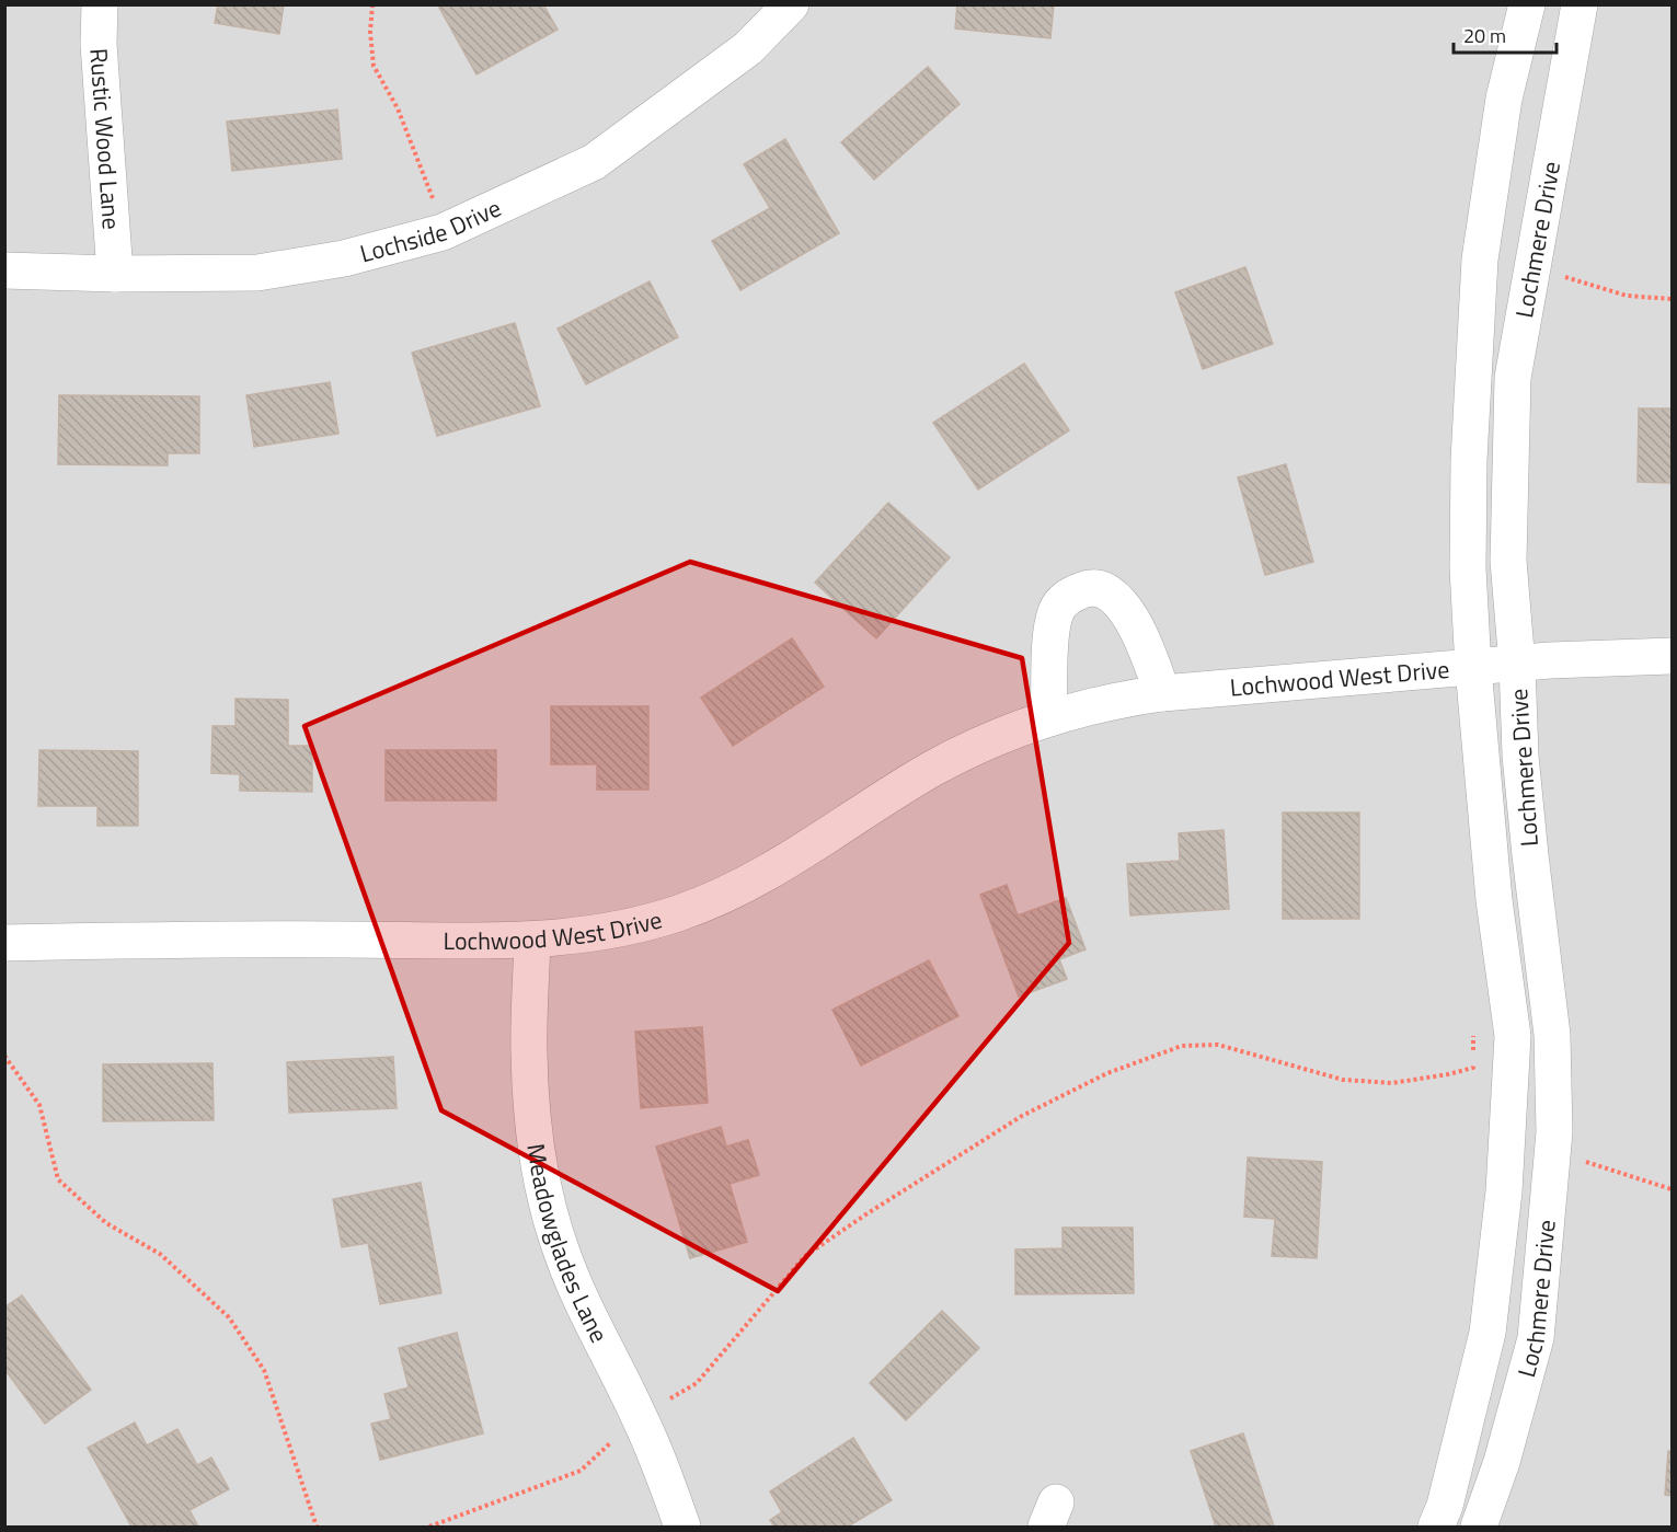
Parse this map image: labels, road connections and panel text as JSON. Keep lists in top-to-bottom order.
{
  "streets": {
    "street": [
      "Rustic Wood Lane",
      "Lochside Drive",
      "Lochmere Drive",
      "Lochwood West Drive",
      "Meadowglades Lane"
    ]
  },
  "crossings": [
    ["Rustic Wood Lane", "Lochside Drive"],
    ["Lochmere Drive", "Lochwood West Drive"],
    ["Lochwood West Drive", "Meadowglades Lane"]
  ],
  "scale_bar": "20 m"
}
